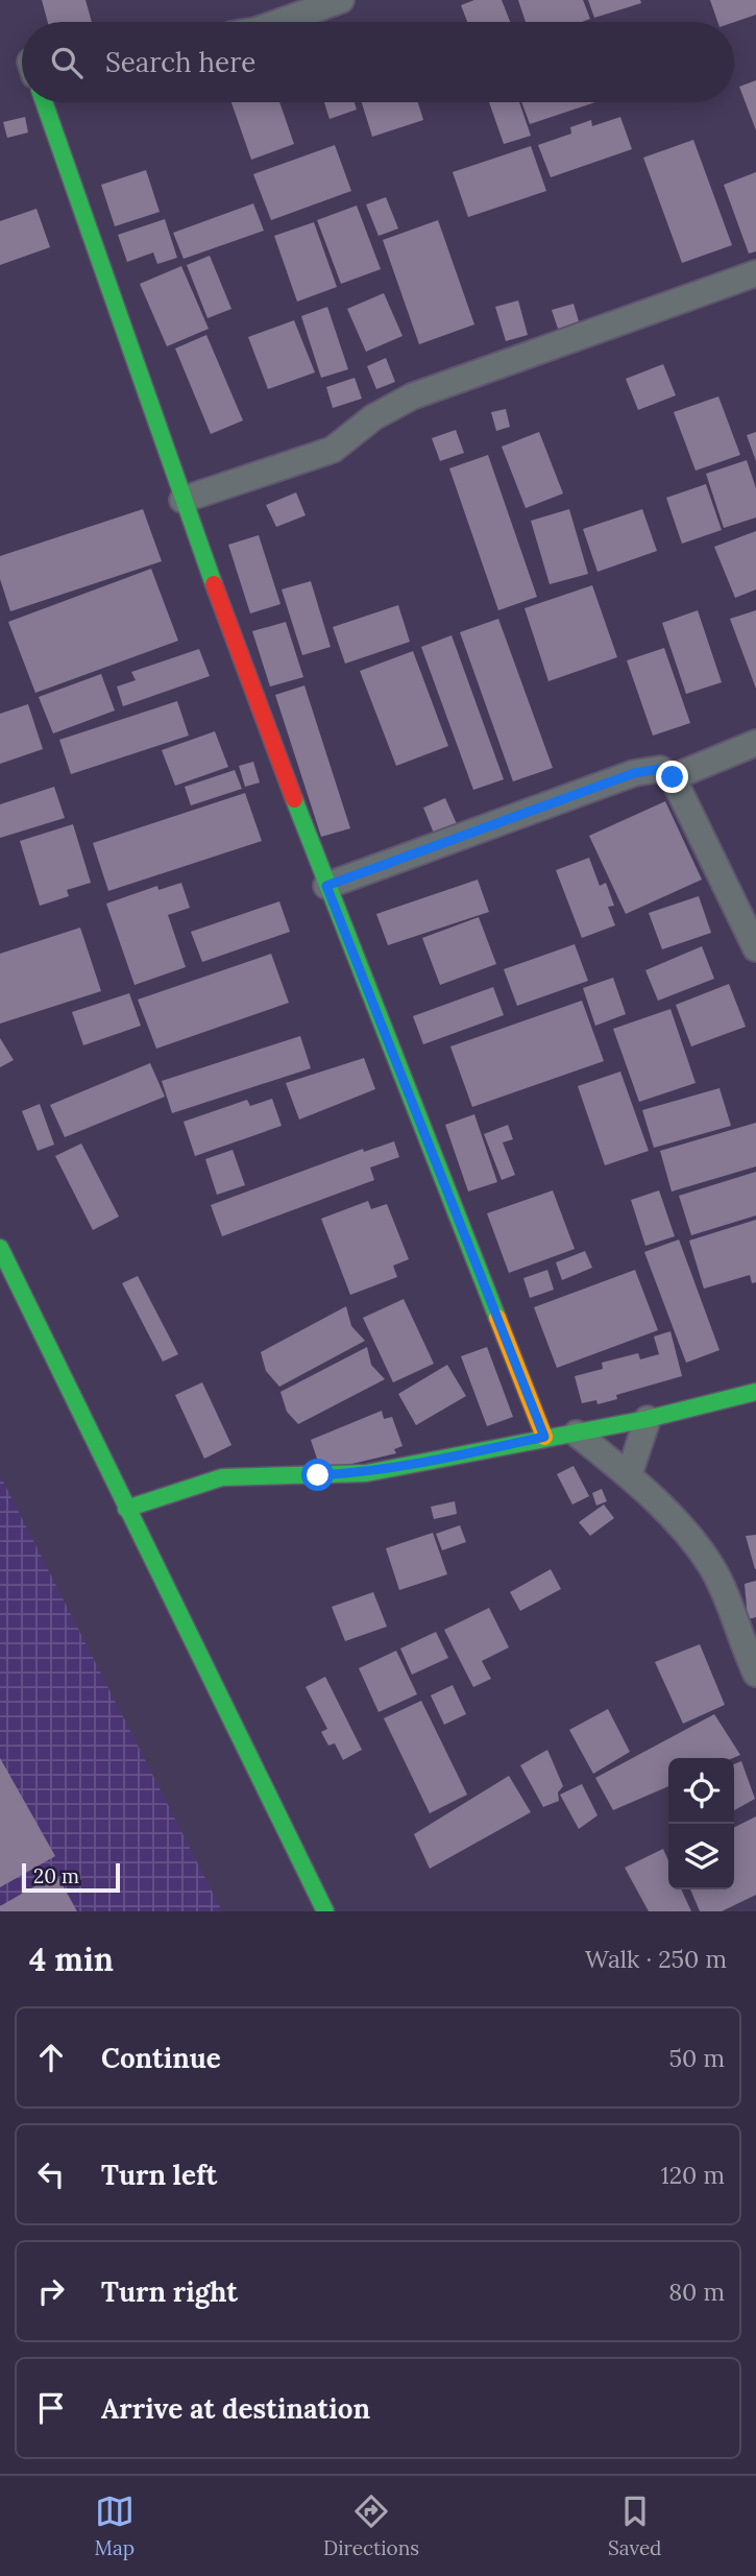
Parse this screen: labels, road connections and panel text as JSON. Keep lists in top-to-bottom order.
{
  "scale_bar": "20 m",
  "page": {
    "search": "Search here",
    "scale": "20 m",
    "heading": ["4 min", "Walk · 250 m"],
    "list": [
      ["Continue", "50 m"],
      ["Turn left", "120 m"],
      ["Turn right", "80 m"],
      "Arrive at destination"
    ],
    "nav": ["Map", "Directions", "Saved"]
  }
}
